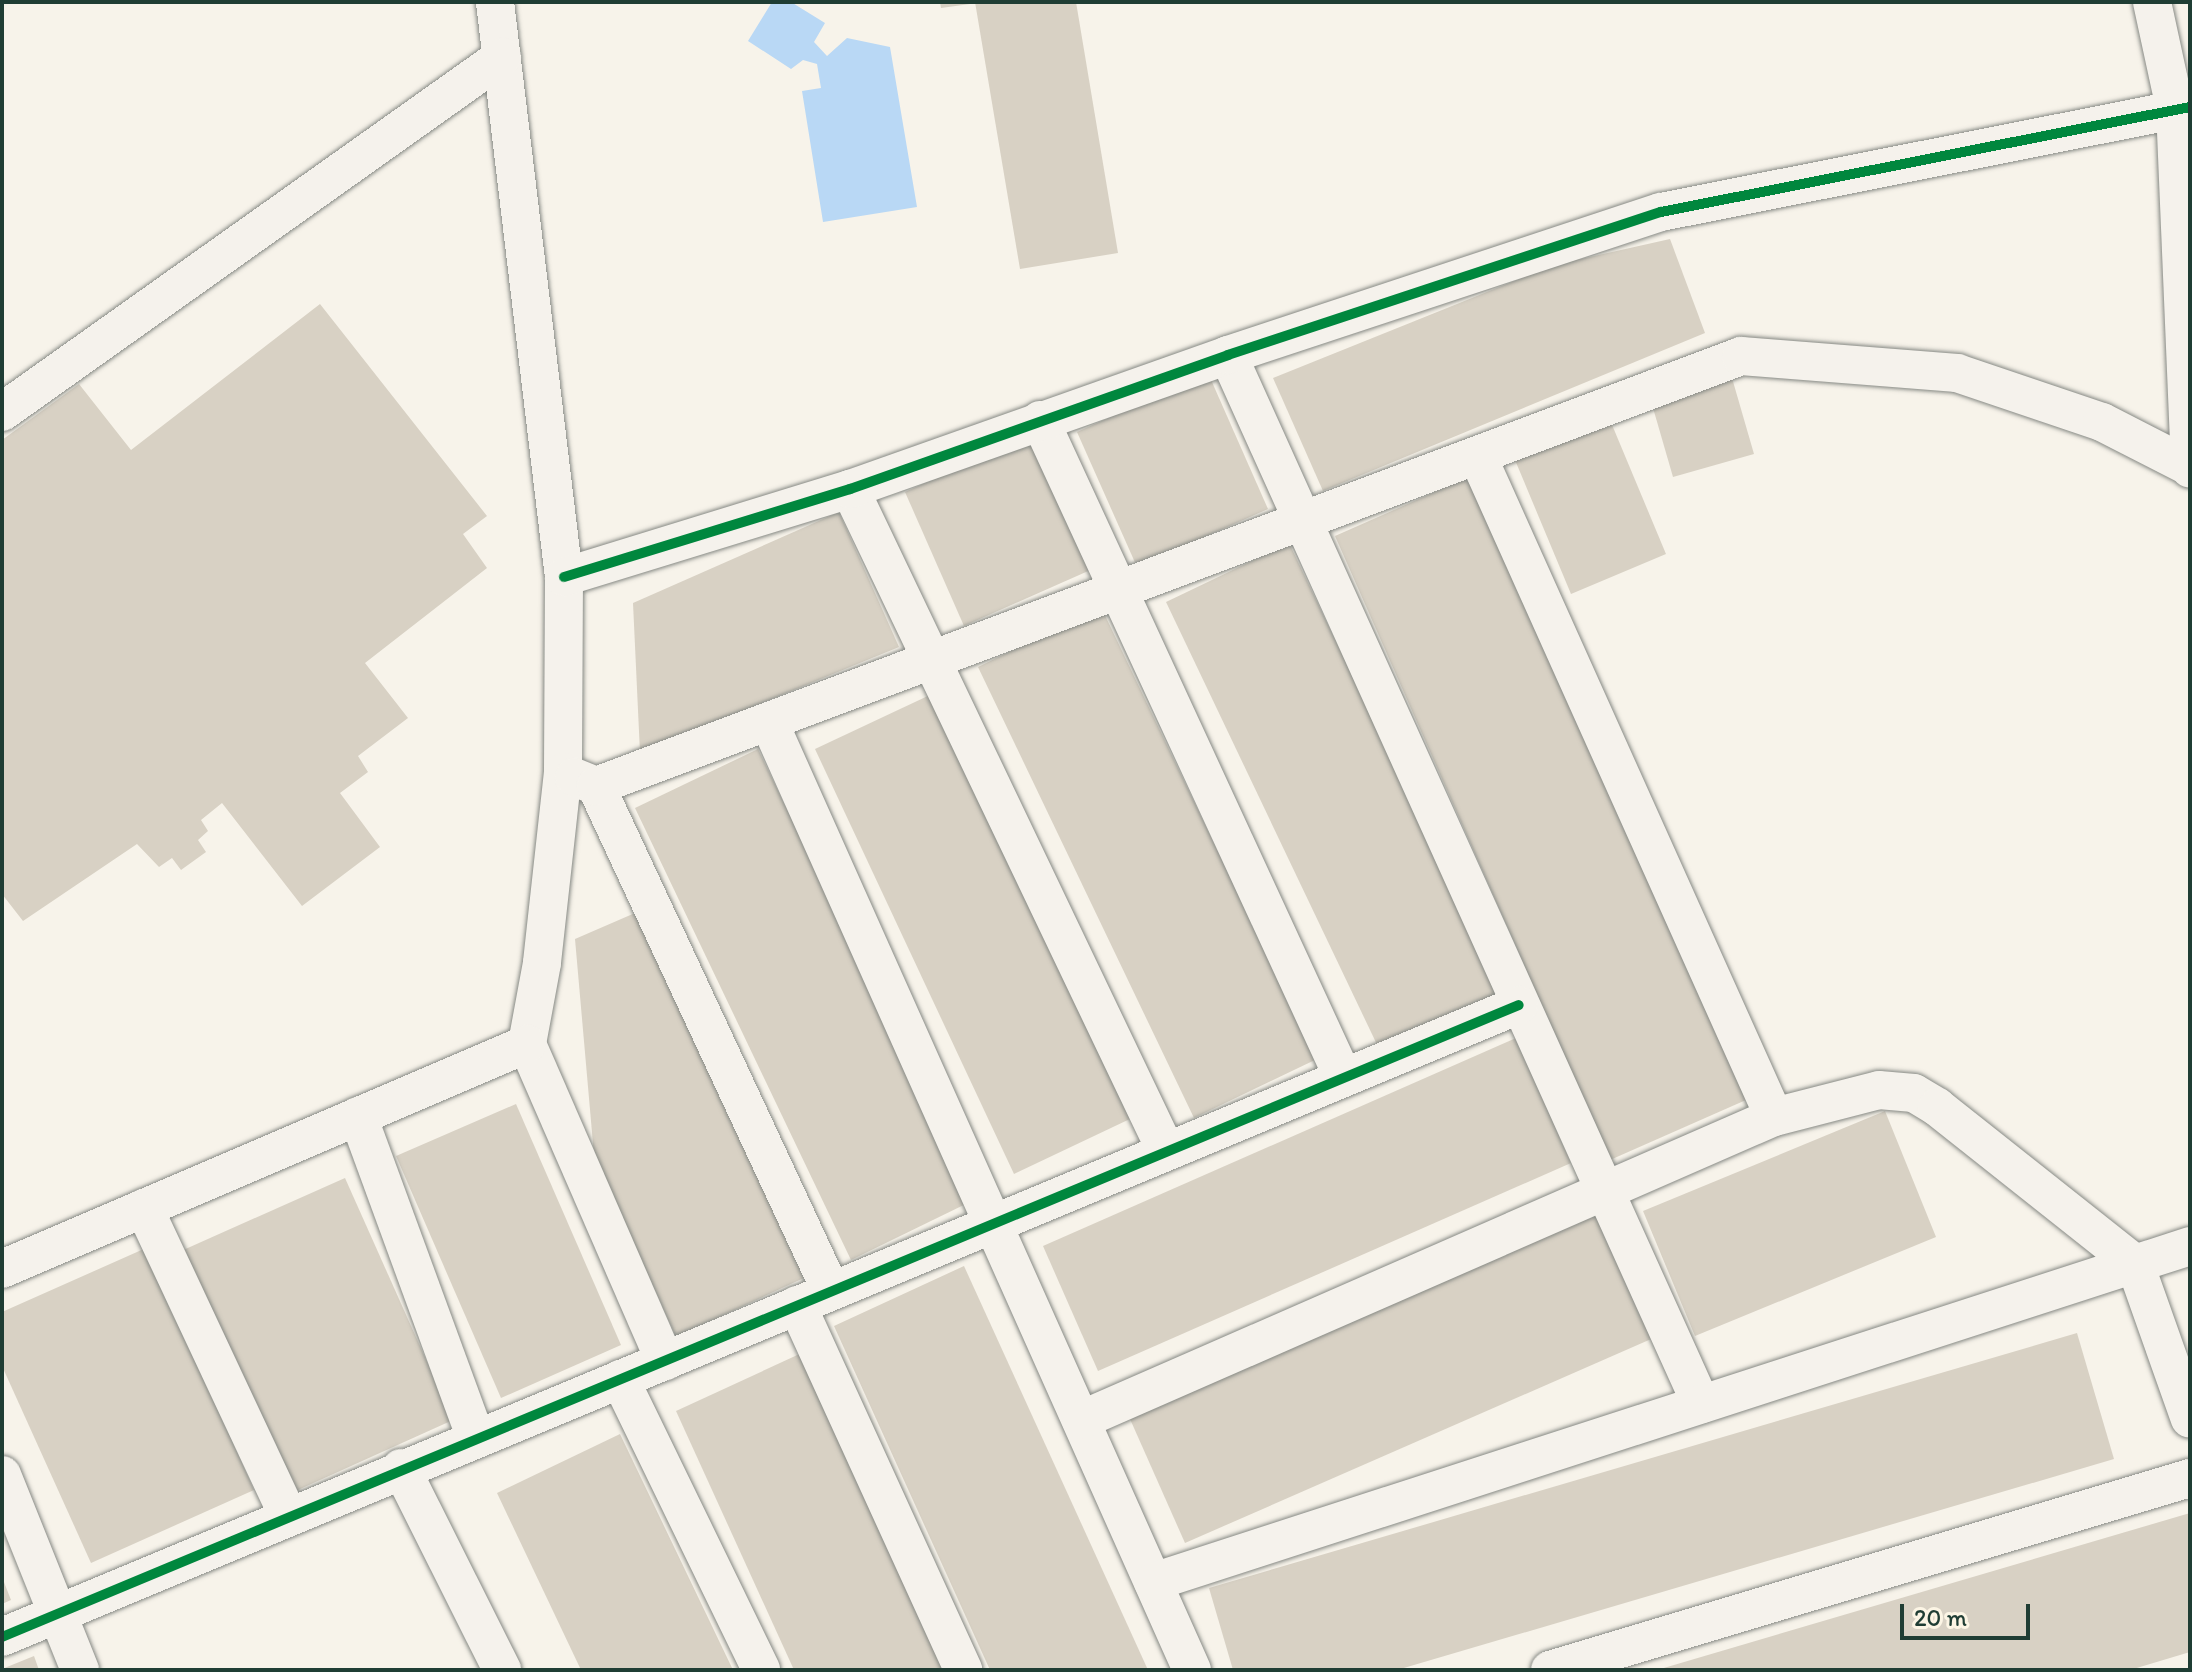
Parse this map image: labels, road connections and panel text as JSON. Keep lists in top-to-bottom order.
{
  "scale_bar": "20 m"
}
